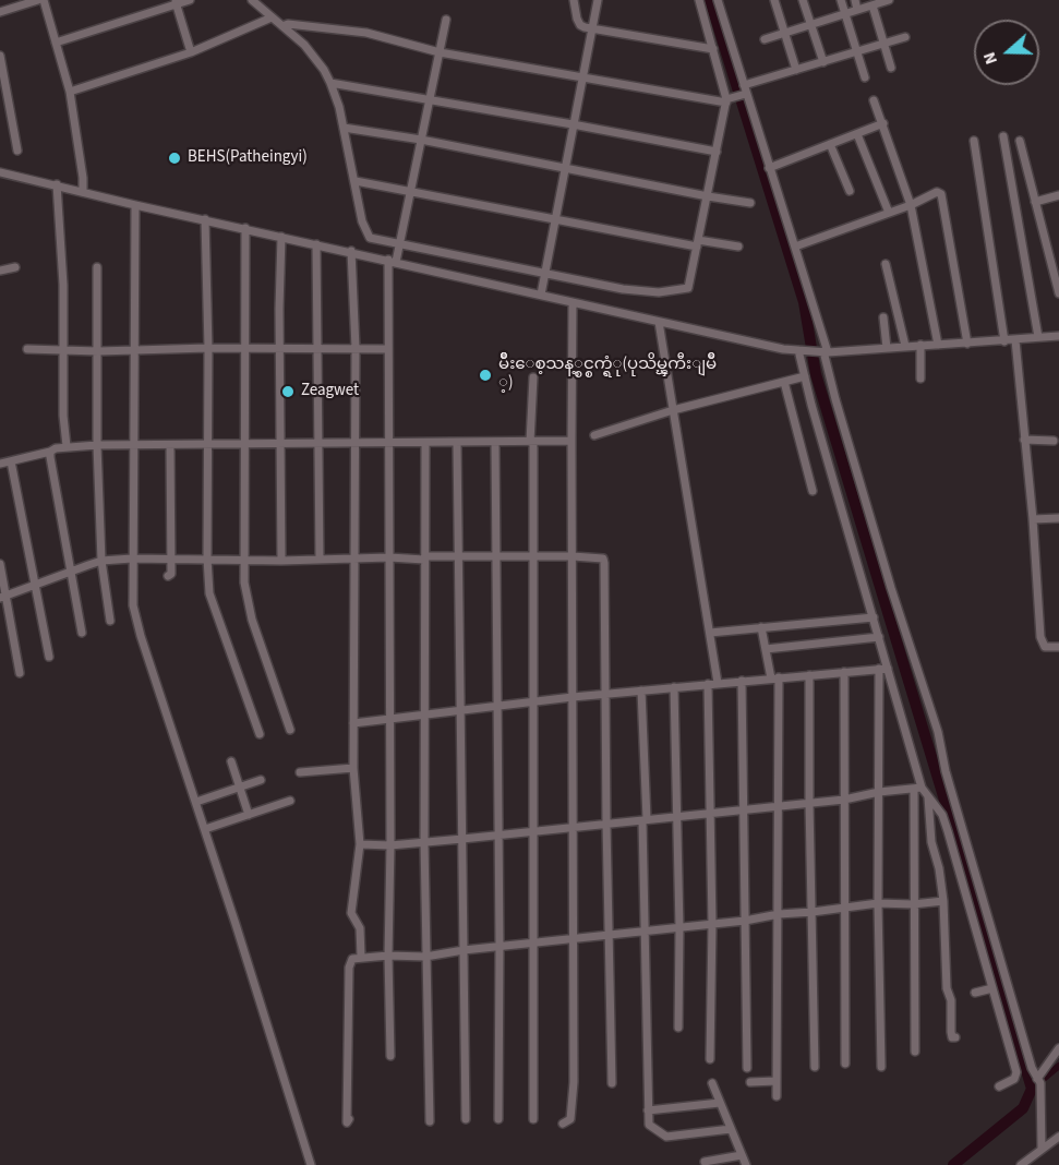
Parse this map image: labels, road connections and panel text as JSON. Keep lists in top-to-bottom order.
{
  "places": ["BEHS(Patheingyi)", "မ်ိဳးေစ့သန့္စင္စက္ရံု(ပုသိမ္ၾကီးျမိဳ ့)", "Zeagwet"],
  "north": "left"
}
